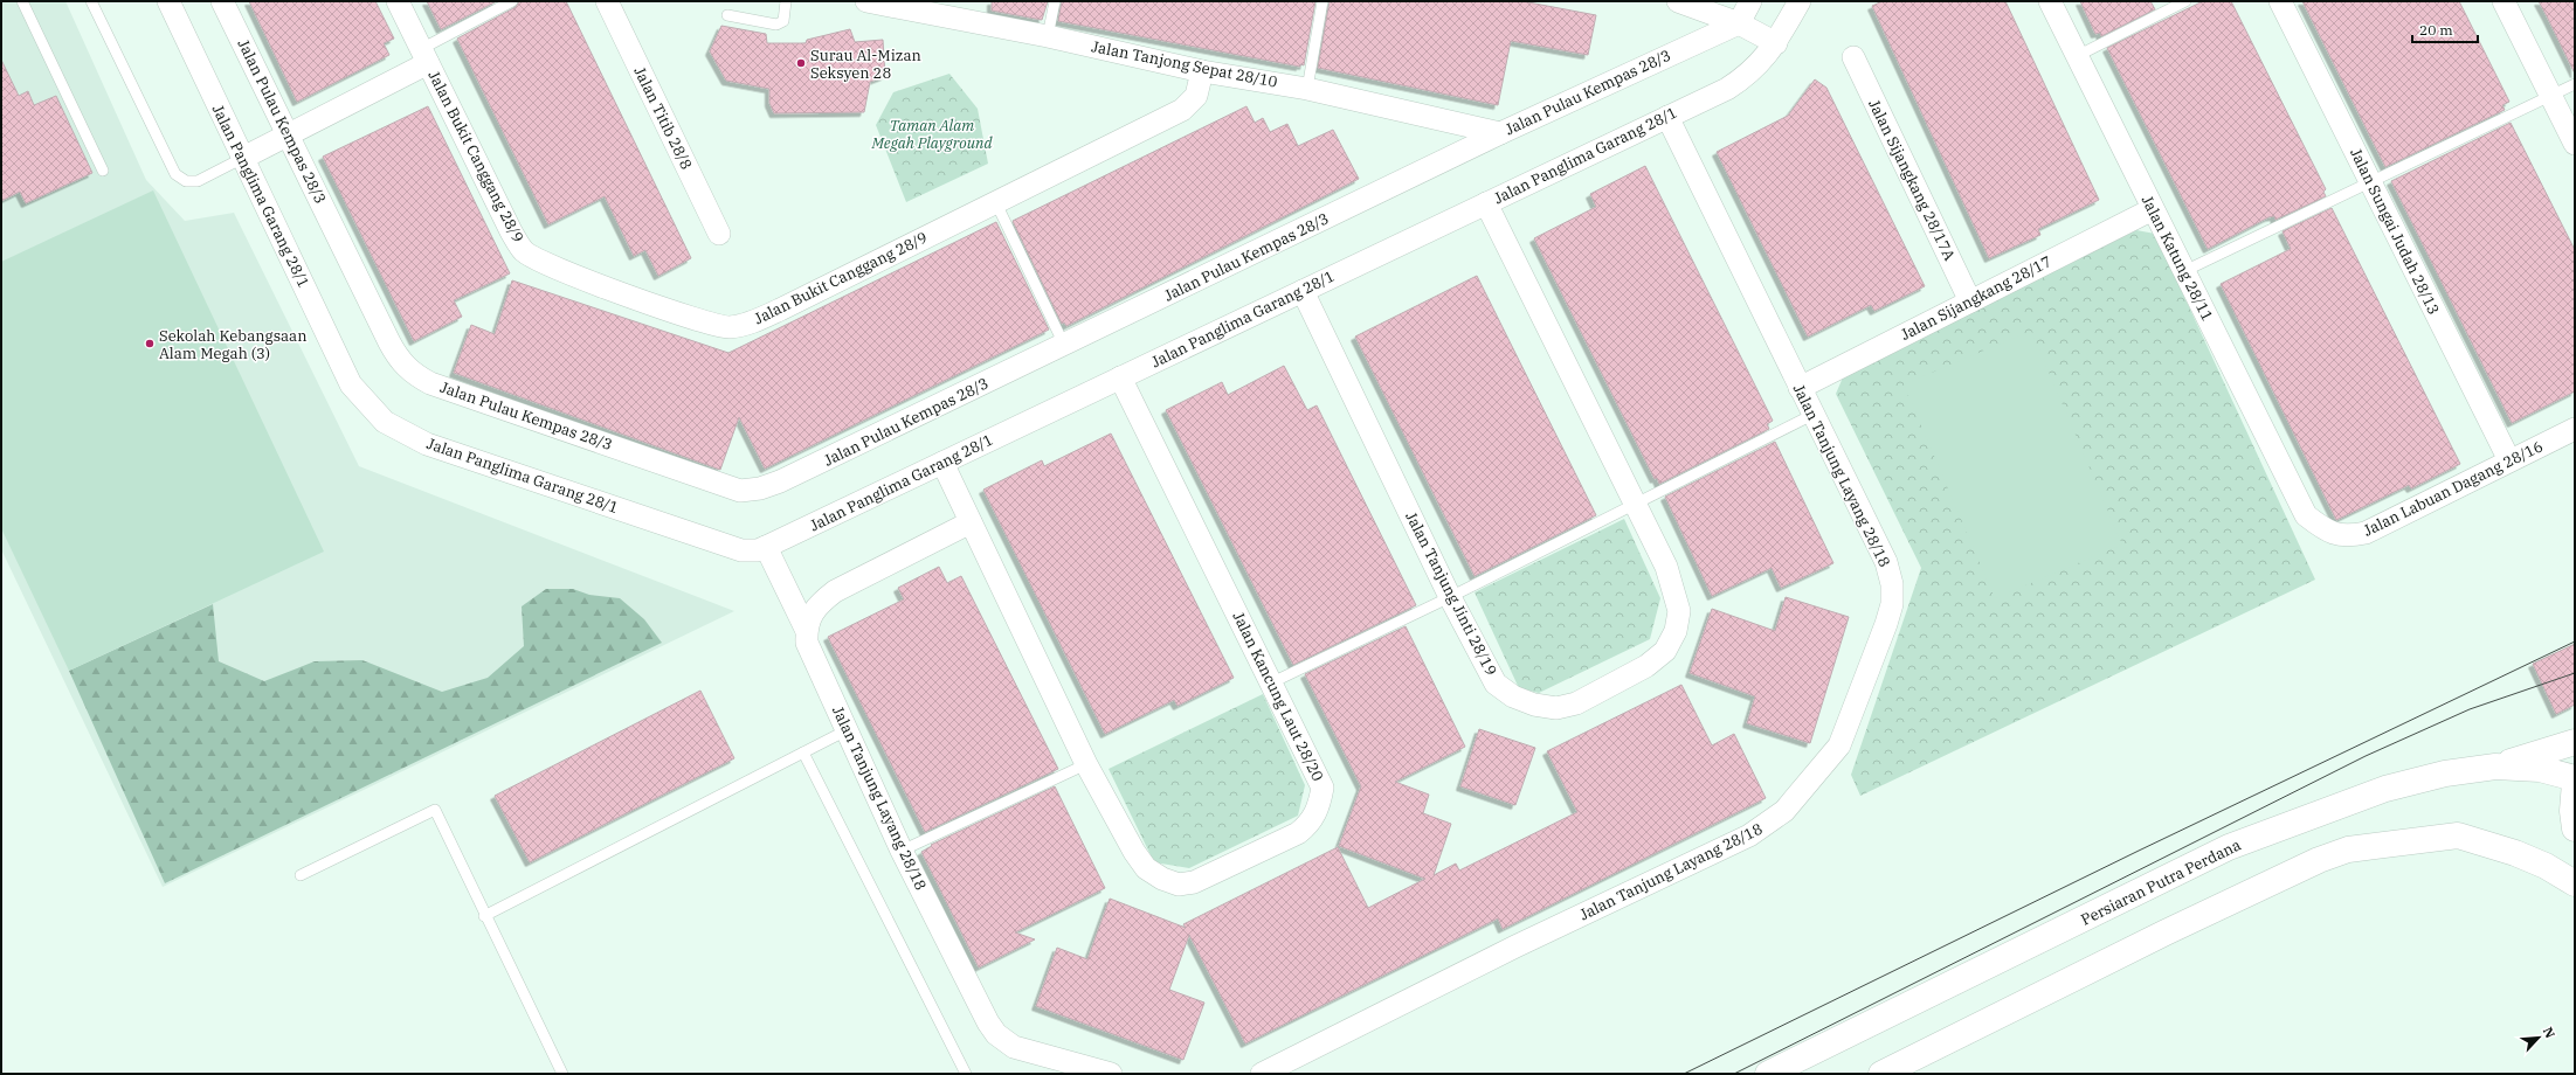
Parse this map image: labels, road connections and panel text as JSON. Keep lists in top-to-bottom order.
{
  "streets": {
    "main road": ["Persiaran Putra Perdana"],
    "street": [
      "Jalan Tanjong Sepat 28/10",
      "Jalan Pulau Kempas 28/3",
      "Jalan Titib 28/8",
      "Jalan Panglima Garang 28/1",
      "Jalan Bukit Canggang 28/9",
      "Jalan Sijangkang 28/17A",
      "Jalan Sungai Judah 28/13",
      "Jalan Katung 28/11",
      "Jalan Sijangkang 28/17",
      "Jalan Tanjung Layang 28/18",
      "Jalan Labuan Dagang 28/16",
      "Jalan Tanjung Jinti 28/19",
      "Jalan Kancung Laut 28/20"
    ]
  },
  "crossings": [
    ["Jalan Tanjong Sepat 28/10", "Jalan Pulau Kempas 28/3"],
    ["Jalan Tanjong Sepat 28/10", "Jalan Bukit Canggang 28/9"],
    ["Jalan Panglima Garang 28/1", "Jalan Tanjung Layang 28/18"],
    ["Jalan Panglima Garang 28/1", "Jalan Tanjung Jinti 28/19"],
    ["Jalan Panglima Garang 28/1", "Jalan Kancung Laut 28/20"],
    ["Jalan Sijangkang 28/17A", "Jalan Sijangkang 28/17"],
    ["Jalan Sungai Judah 28/13", "Jalan Labuan Dagang 28/16"],
    ["Jalan Katung 28/11", "Jalan Sijangkang 28/17"],
    ["Jalan Katung 28/11", "Jalan Labuan Dagang 28/16"],
    ["Jalan Sijangkang 28/17", "Jalan Tanjung Layang 28/18"]
  ],
  "parks": ["Taman Alam Megah Playground"],
  "places": ["Surau Al-Mizan Seksyen 28", "Sekolah Kebangsaan Alam Megah (3)"],
  "scale_bar": "20 m",
  "north": "top right"
}
